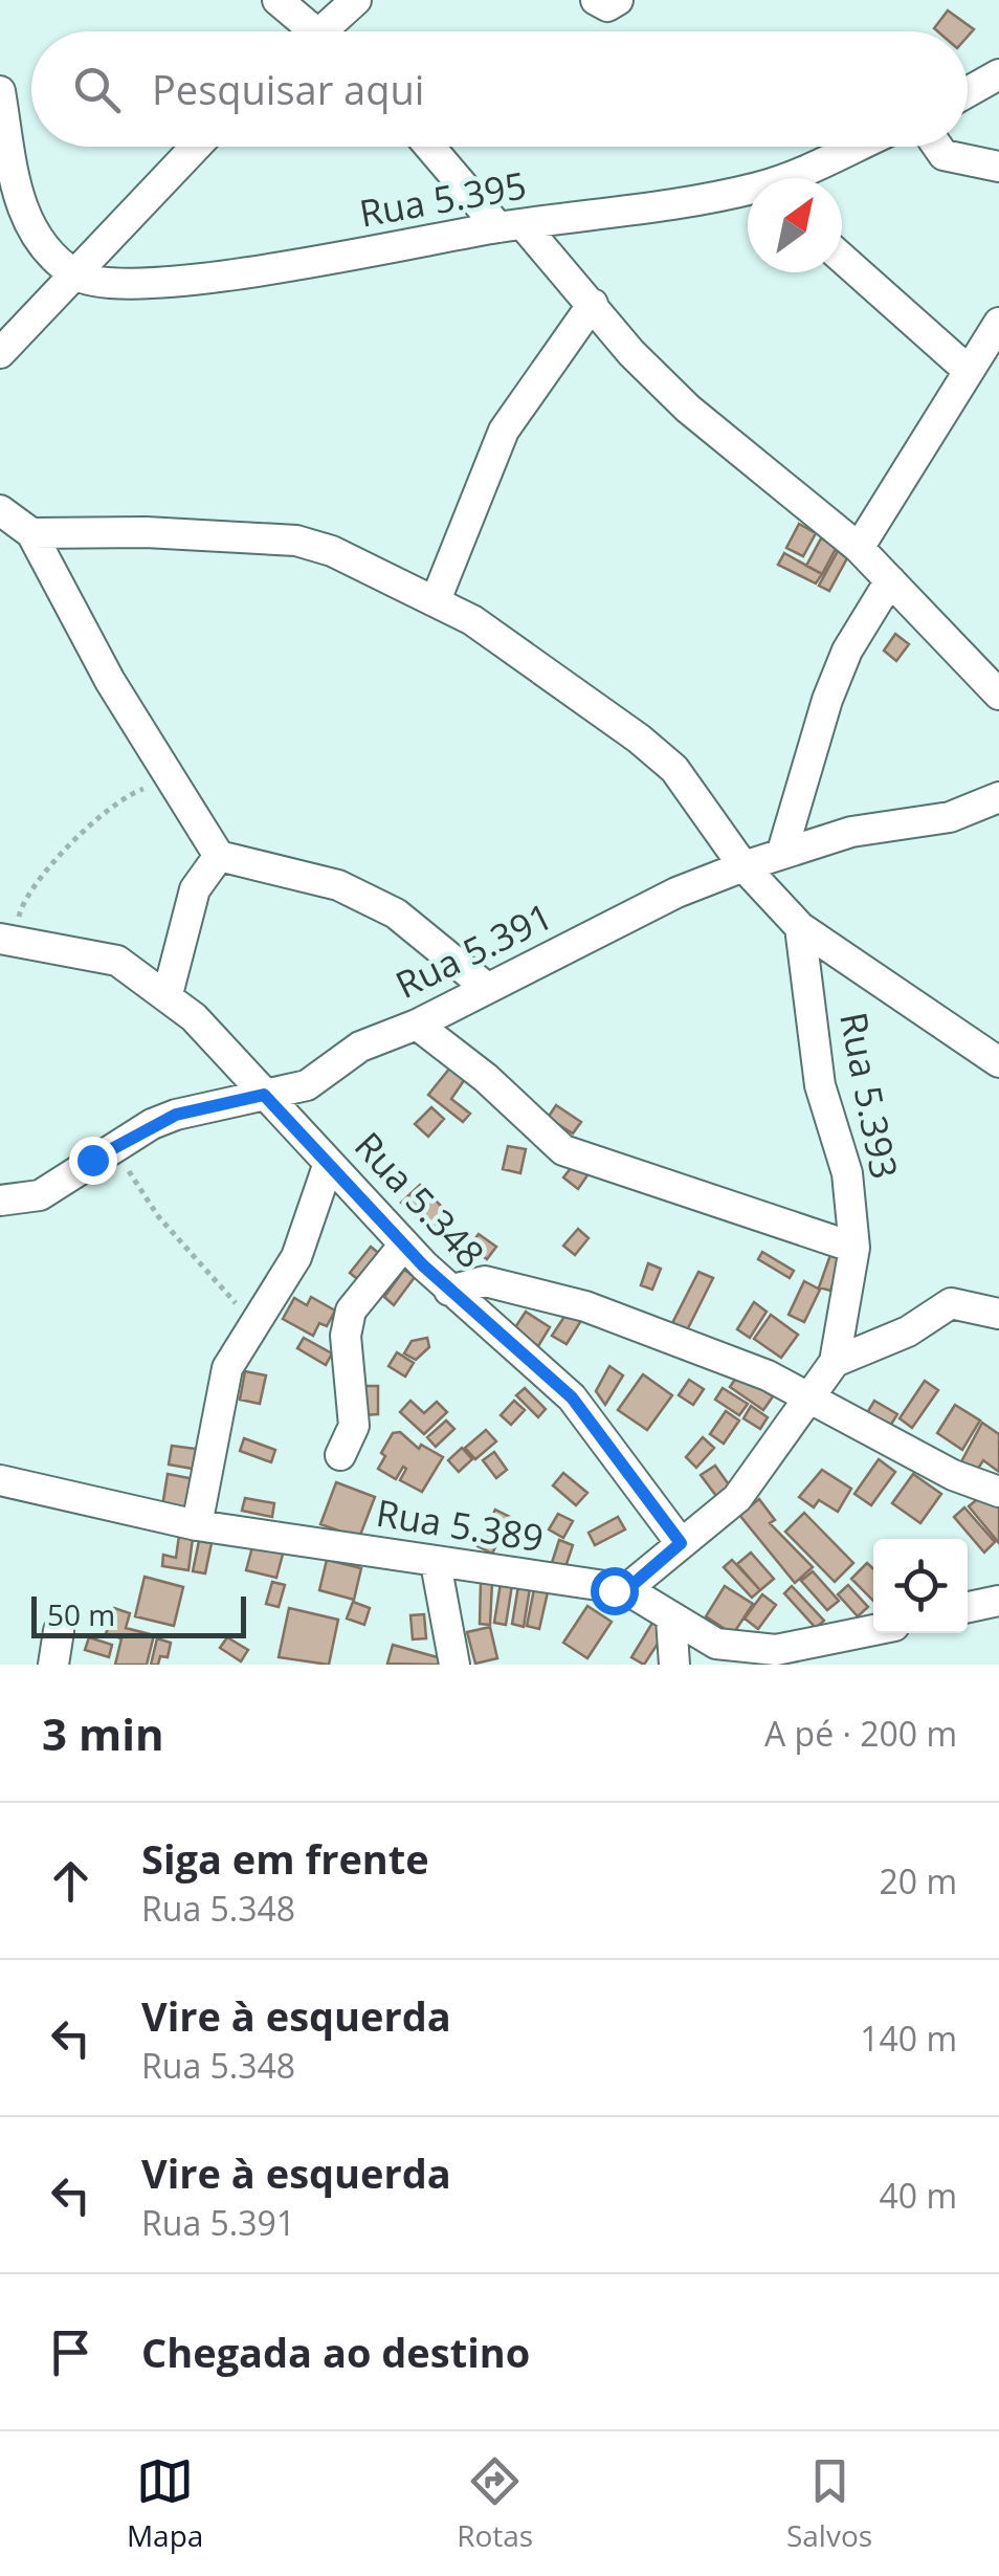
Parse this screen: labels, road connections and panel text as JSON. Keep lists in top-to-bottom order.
{
  "streets": {
    "street": [
      "Rua 5.395",
      "Rua 5.391",
      "Rua 5.393",
      "Rua 5.348",
      "Rua 5.389"
    ]
  },
  "crossings": [
    ["Rua 5.391", "Rua 5.348"]
  ],
  "scale_bar": "50 m",
  "north": "top right",
  "page": {
    "search": "Pesquisar aqui",
    "scale": "50 m",
    "heading": ["3 min", "A pé · 200 m"],
    "list": [
      ["Siga em frente", "Rua 5.348", "20 m"],
      ["Vire à esquerda", "Rua 5.348", "140 m"],
      ["Vire à esquerda", "Rua 5.391", "40 m"],
      "Chegada ao destino"
    ],
    "nav": ["Mapa", "Rotas", "Salvos"]
  }
}
